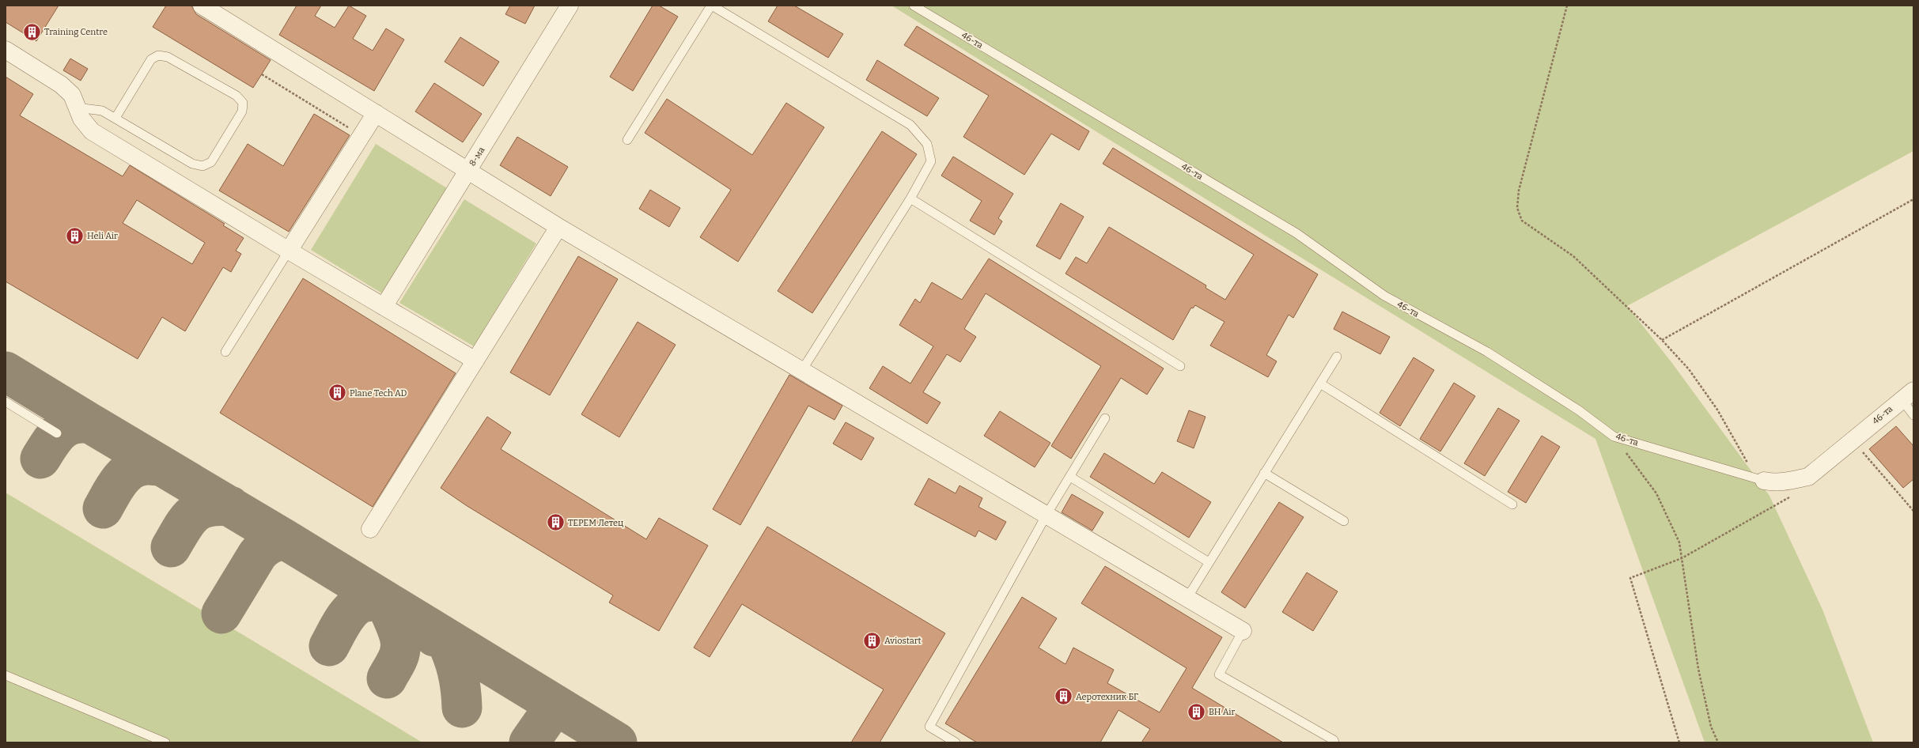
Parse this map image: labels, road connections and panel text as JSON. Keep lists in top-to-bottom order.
{
  "streets": {
    "street": ["46-та", "8-ма"]
  },
  "places": {
    "building": [
      "Training Centre",
      "Heli Air",
      "Plane Tech AD",
      "ТЕРЕМ Летец",
      "Aviostart",
      "Аеротехник БГ",
      "BH Air"
    ]
  }
}
